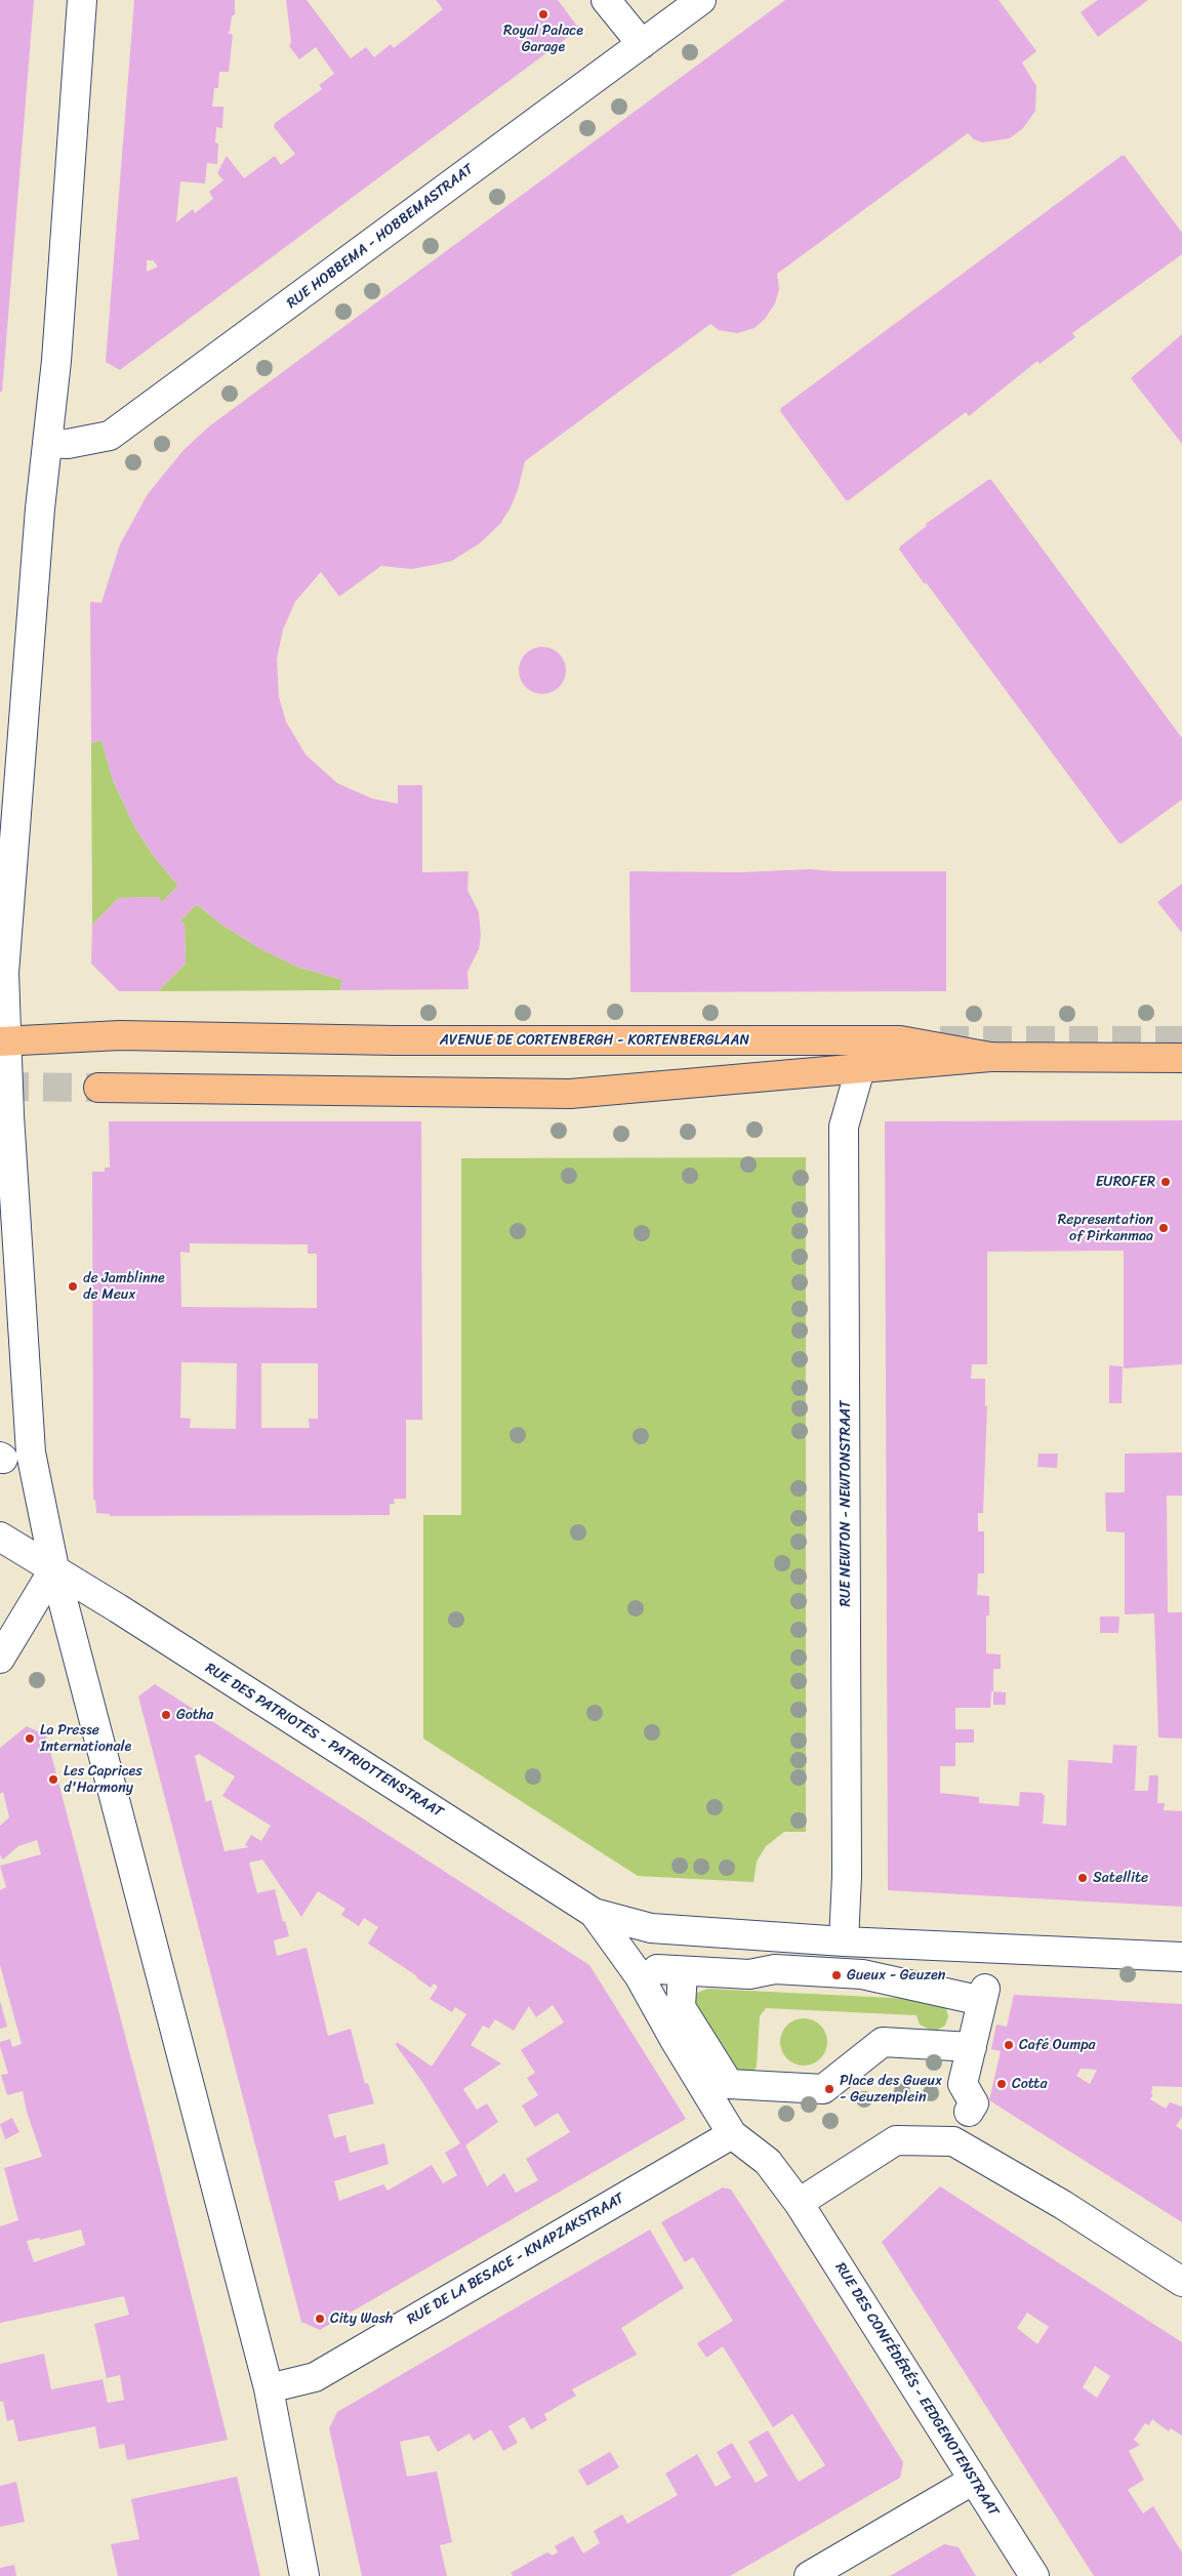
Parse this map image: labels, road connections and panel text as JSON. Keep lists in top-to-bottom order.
{
  "streets": {
    "main road": ["AVENUE DE CORTENBERGH - KORTENBERGLAAN"],
    "street": [
      "RUE HOBBEMA - HOBBEMASTRAAT",
      "RUE NEWTON - NEWTONSTRAAT",
      "RUE DES PATRIOTES - PATRIOTTENSTRAAT",
      "RUE DE LA BESACE - KNAPZAKSTRAAT",
      "RUE DES CONFÉDÉRÉS - EEDGENOTENSTRAAT"
    ]
  },
  "places": [
    "Royal Palace Garage",
    "EUROFER",
    "Representation of Pirkanmaa",
    "de Jamblinne de Meux",
    "Gotha",
    "La Presse Internationale",
    "Les Caprices d'Harmony",
    "Satellite",
    "Gueux - Geuzen",
    "Café Oumpa",
    "Cotta",
    "Place des Gueux - Geuzenplein",
    "City Wash"
  ]
}
